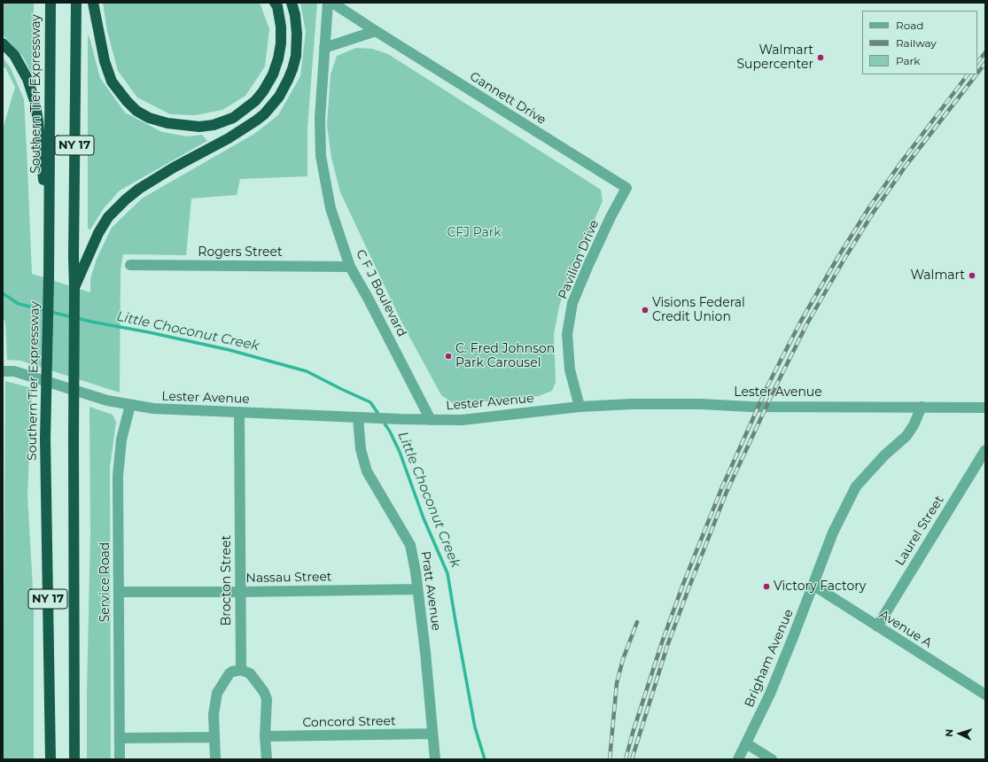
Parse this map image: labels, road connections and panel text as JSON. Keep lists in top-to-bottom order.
{
  "streets": {
    "highway": ["Southern Tier Expressway", "NY 17"],
    "street": [
      "Gannett Drive",
      "Rogers Street",
      "Pavilion Drive",
      "C F J Boulevard",
      "Lester Avenue",
      "Laurel Street",
      "Nassau Street",
      "Brocton Street",
      "Service Road",
      "Pratt Avenue",
      "Avenue A",
      "Brigham Avenue",
      "Concord Street"
    ]
  },
  "crossings": [
    ["Gannett Drive", "Pavilion Drive"],
    ["Rogers Street", "C F J Boulevard"],
    ["Pavilion Drive", "Lester Avenue"],
    ["C F J Boulevard", "Lester Avenue"],
    ["Lester Avenue", "Brocton Street"],
    ["Lester Avenue", "Service Road"],
    ["Lester Avenue", "Pratt Avenue"],
    ["Lester Avenue", "Brigham Avenue"],
    ["Laurel Street", "Avenue A"],
    ["Nassau Street", "Brocton Street"],
    ["Nassau Street", "Service Road"],
    ["Nassau Street", "Pratt Avenue"],
    ["Pratt Avenue", "Concord Street"],
    ["Avenue A", "Brigham Avenue"]
  ],
  "water": ["Little Choconut Creek"],
  "parks": ["CFJ Park"],
  "places": [
    "Walmart Supercenter",
    "Walmart",
    "Visions Federal Credit Union",
    "C. Fred Johnson Park Carousel",
    "Victory Factory"
  ],
  "legend": ["Road", "Railway", "Park"],
  "north": "left"
}
